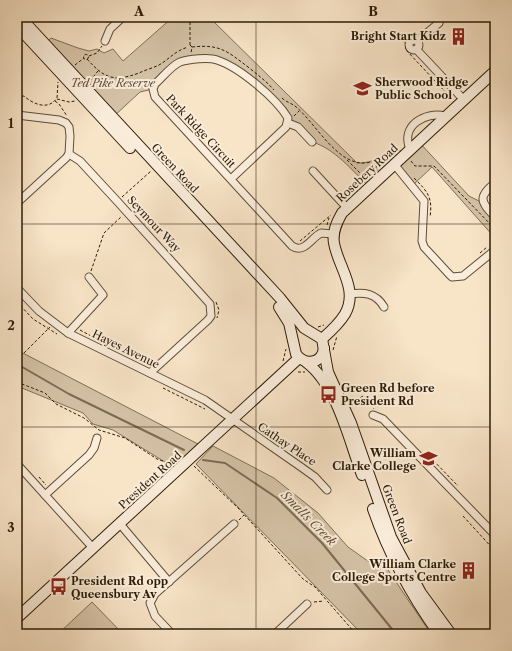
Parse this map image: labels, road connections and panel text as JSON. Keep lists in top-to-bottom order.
{
  "streets": {
    "main road": ["Green Road", "Rosebery Road", "President Road"],
    "street": [
      "Park Ridge Circuit",
      "Seymour Way",
      "Hayes Avenue",
      "Cathay Place"
    ]
  },
  "crossings": [
    ["Park Ridge Circuit", "Rosebery Road"],
    ["Green Road", "President Road"],
    ["Seymour Way", "Hayes Avenue"],
    ["Hayes Avenue", "Cathay Place"],
    ["Hayes Avenue", "President Road"],
    ["Cathay Place", "President Road"]
  ],
  "water": ["Smalls Creek"],
  "parks": ["Ted Pike Reserve"],
  "places": {
    "building": ["Bright Start Kidz", "William Clarke College Sports Centre"],
    "school or university": ["Sherwood Ridge Public School", "William Clarke College"],
    "bus stop": ["Green Rd before President Rd", "President Rd opp Queensbury Av"]
  },
  "grid": {
    "columns": ["A", "B"],
    "rows": ["1", "2", "3"]
  }
}
